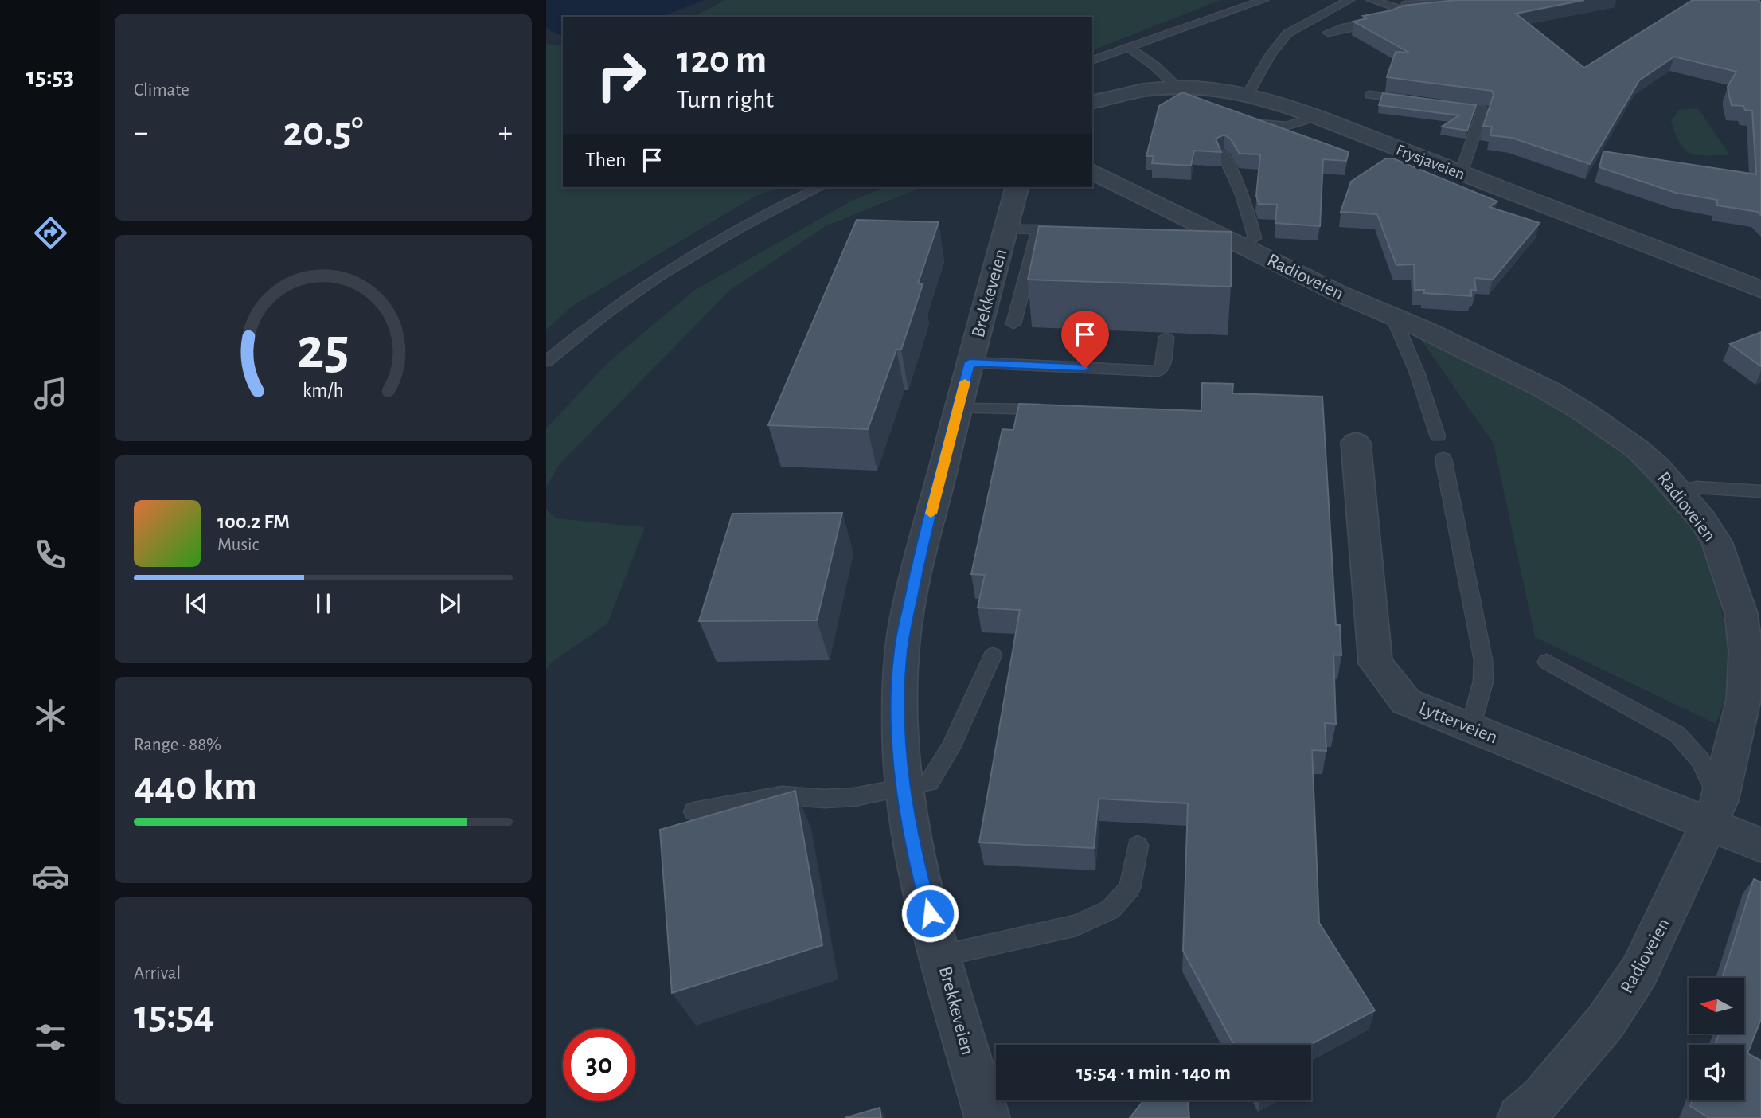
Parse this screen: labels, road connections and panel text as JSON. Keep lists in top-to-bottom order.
{
  "streets": {
    "street": [
      "Frysjaveien",
      "Radioveien",
      "Brekkeveien",
      "Lytterveien"
    ]
  },
  "crossings": [
    ["Radioveien", "Lytterveien"]
  ],
  "north": "left",
  "page": {
    "tabs": "15:53",
    "tile": [
      "Climate",
      ["Range · 88%", "440 km"],
      ["Arrival", "15:54"]
    ],
    "turn": ["120 m", "Turn right"],
    "heat": ["−", "20.5°", "+"],
    "then": "Then",
    "song": ["100.2 FM", "Music"],
    "limit": "30",
    "trip": "15:54 · 1 min · 140 m",
    "gauge": ["25", "km/h"]
  }
}
